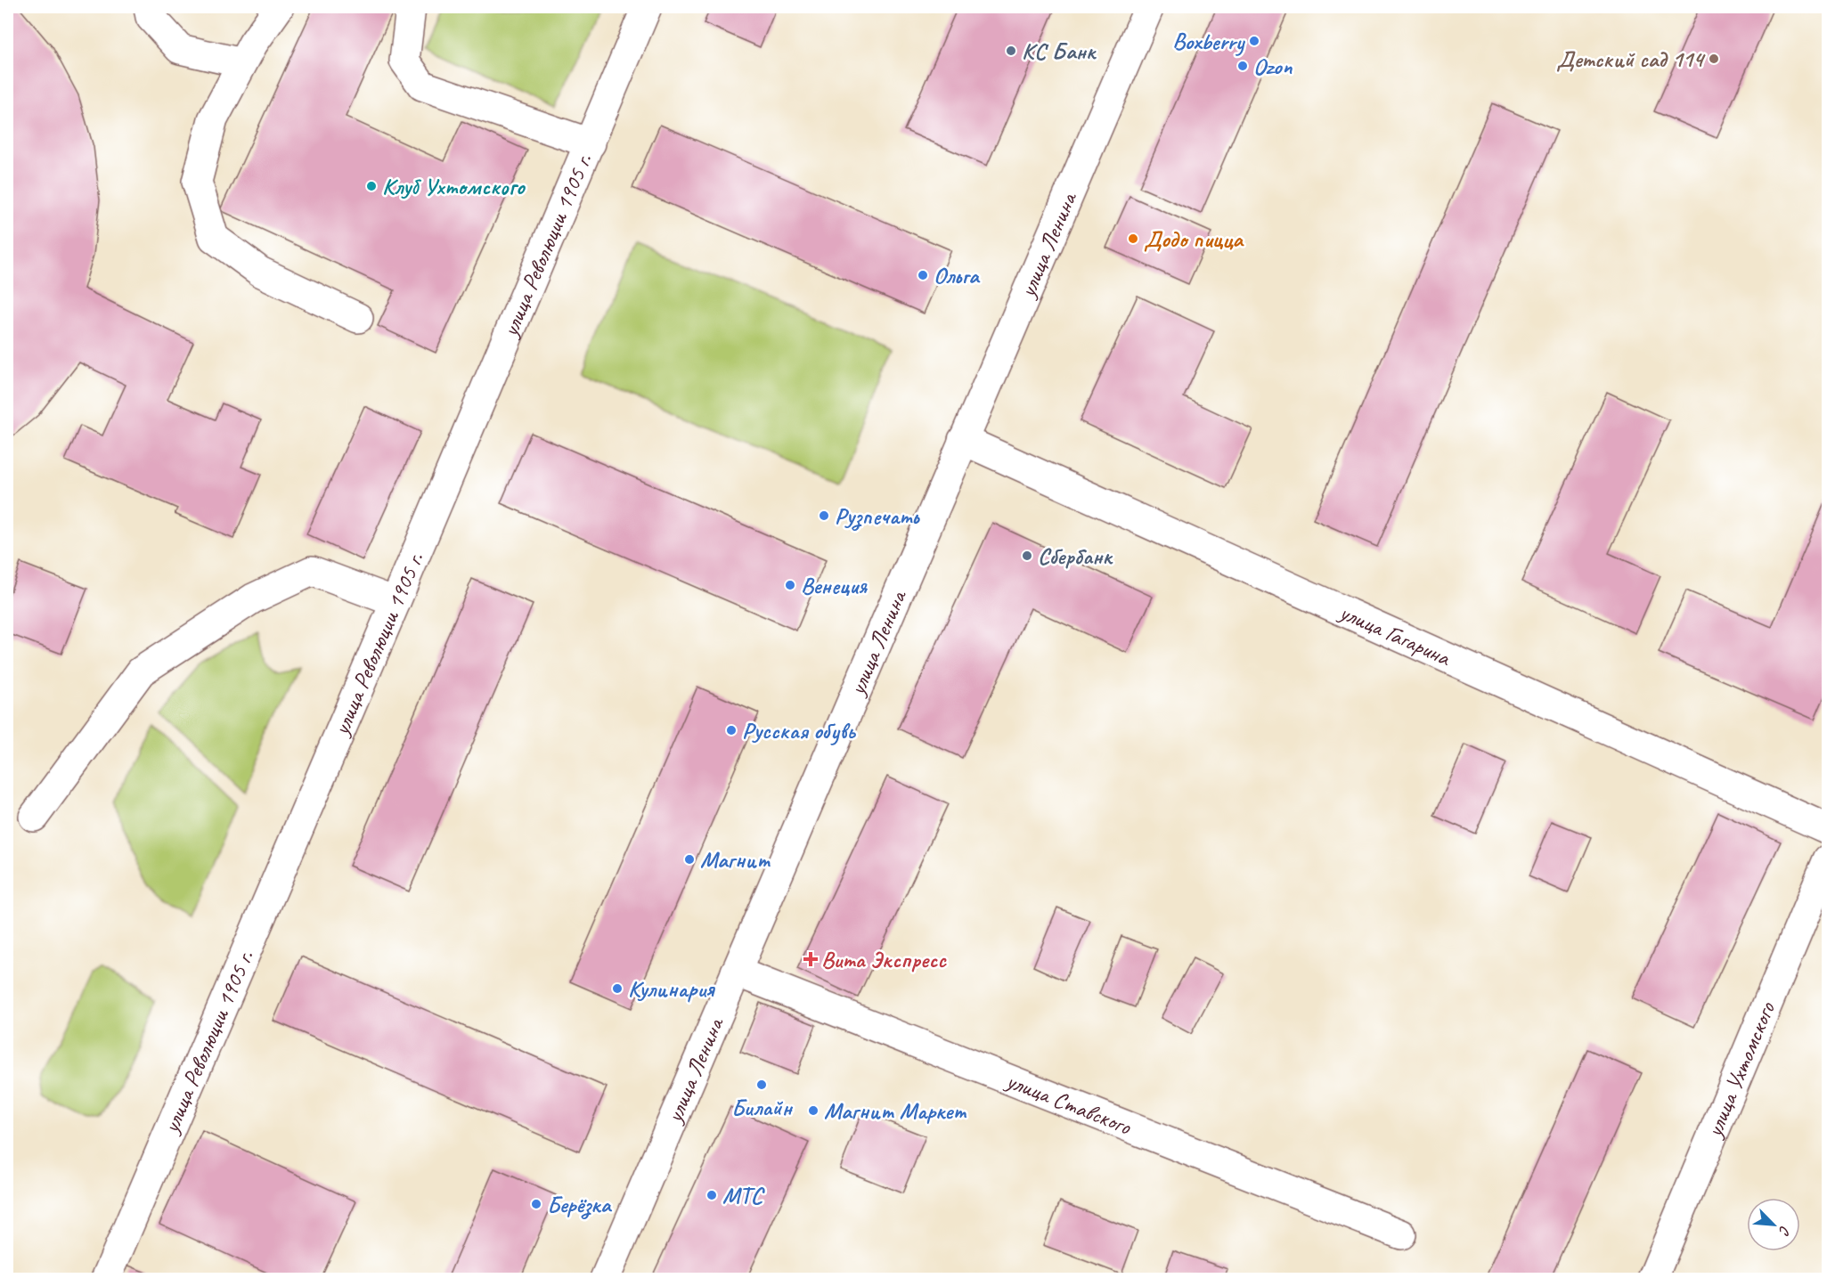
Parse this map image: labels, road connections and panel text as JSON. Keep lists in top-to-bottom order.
{
  "streets": {
    "street": [
      "улица Революции 1905 г.",
      "улица Ленина",
      "улица Гагарина",
      "улица Ухтомского",
      "улица Ставского"
    ]
  },
  "crossings": [
    ["улица Ленина", "улица Гагарина"],
    ["улица Ленина", "улица Ставского"]
  ],
  "places": {
    "other": [
      "Boxberry",
      "КС Банк",
      "Детский сад 114",
      "Ozon",
      "Клуб Ухтомского",
      "Додо пицца",
      "Ольга",
      "Рузпечать",
      "Сбербанк",
      "Венеция",
      "Русская обувь",
      "Магнит",
      "Кулинария",
      "Билайн",
      "Магнит Маркет",
      "МТС",
      "Берёзка"
    ],
    "health": ["Вита Экспресс"]
  },
  "north": "bottom right"
}
